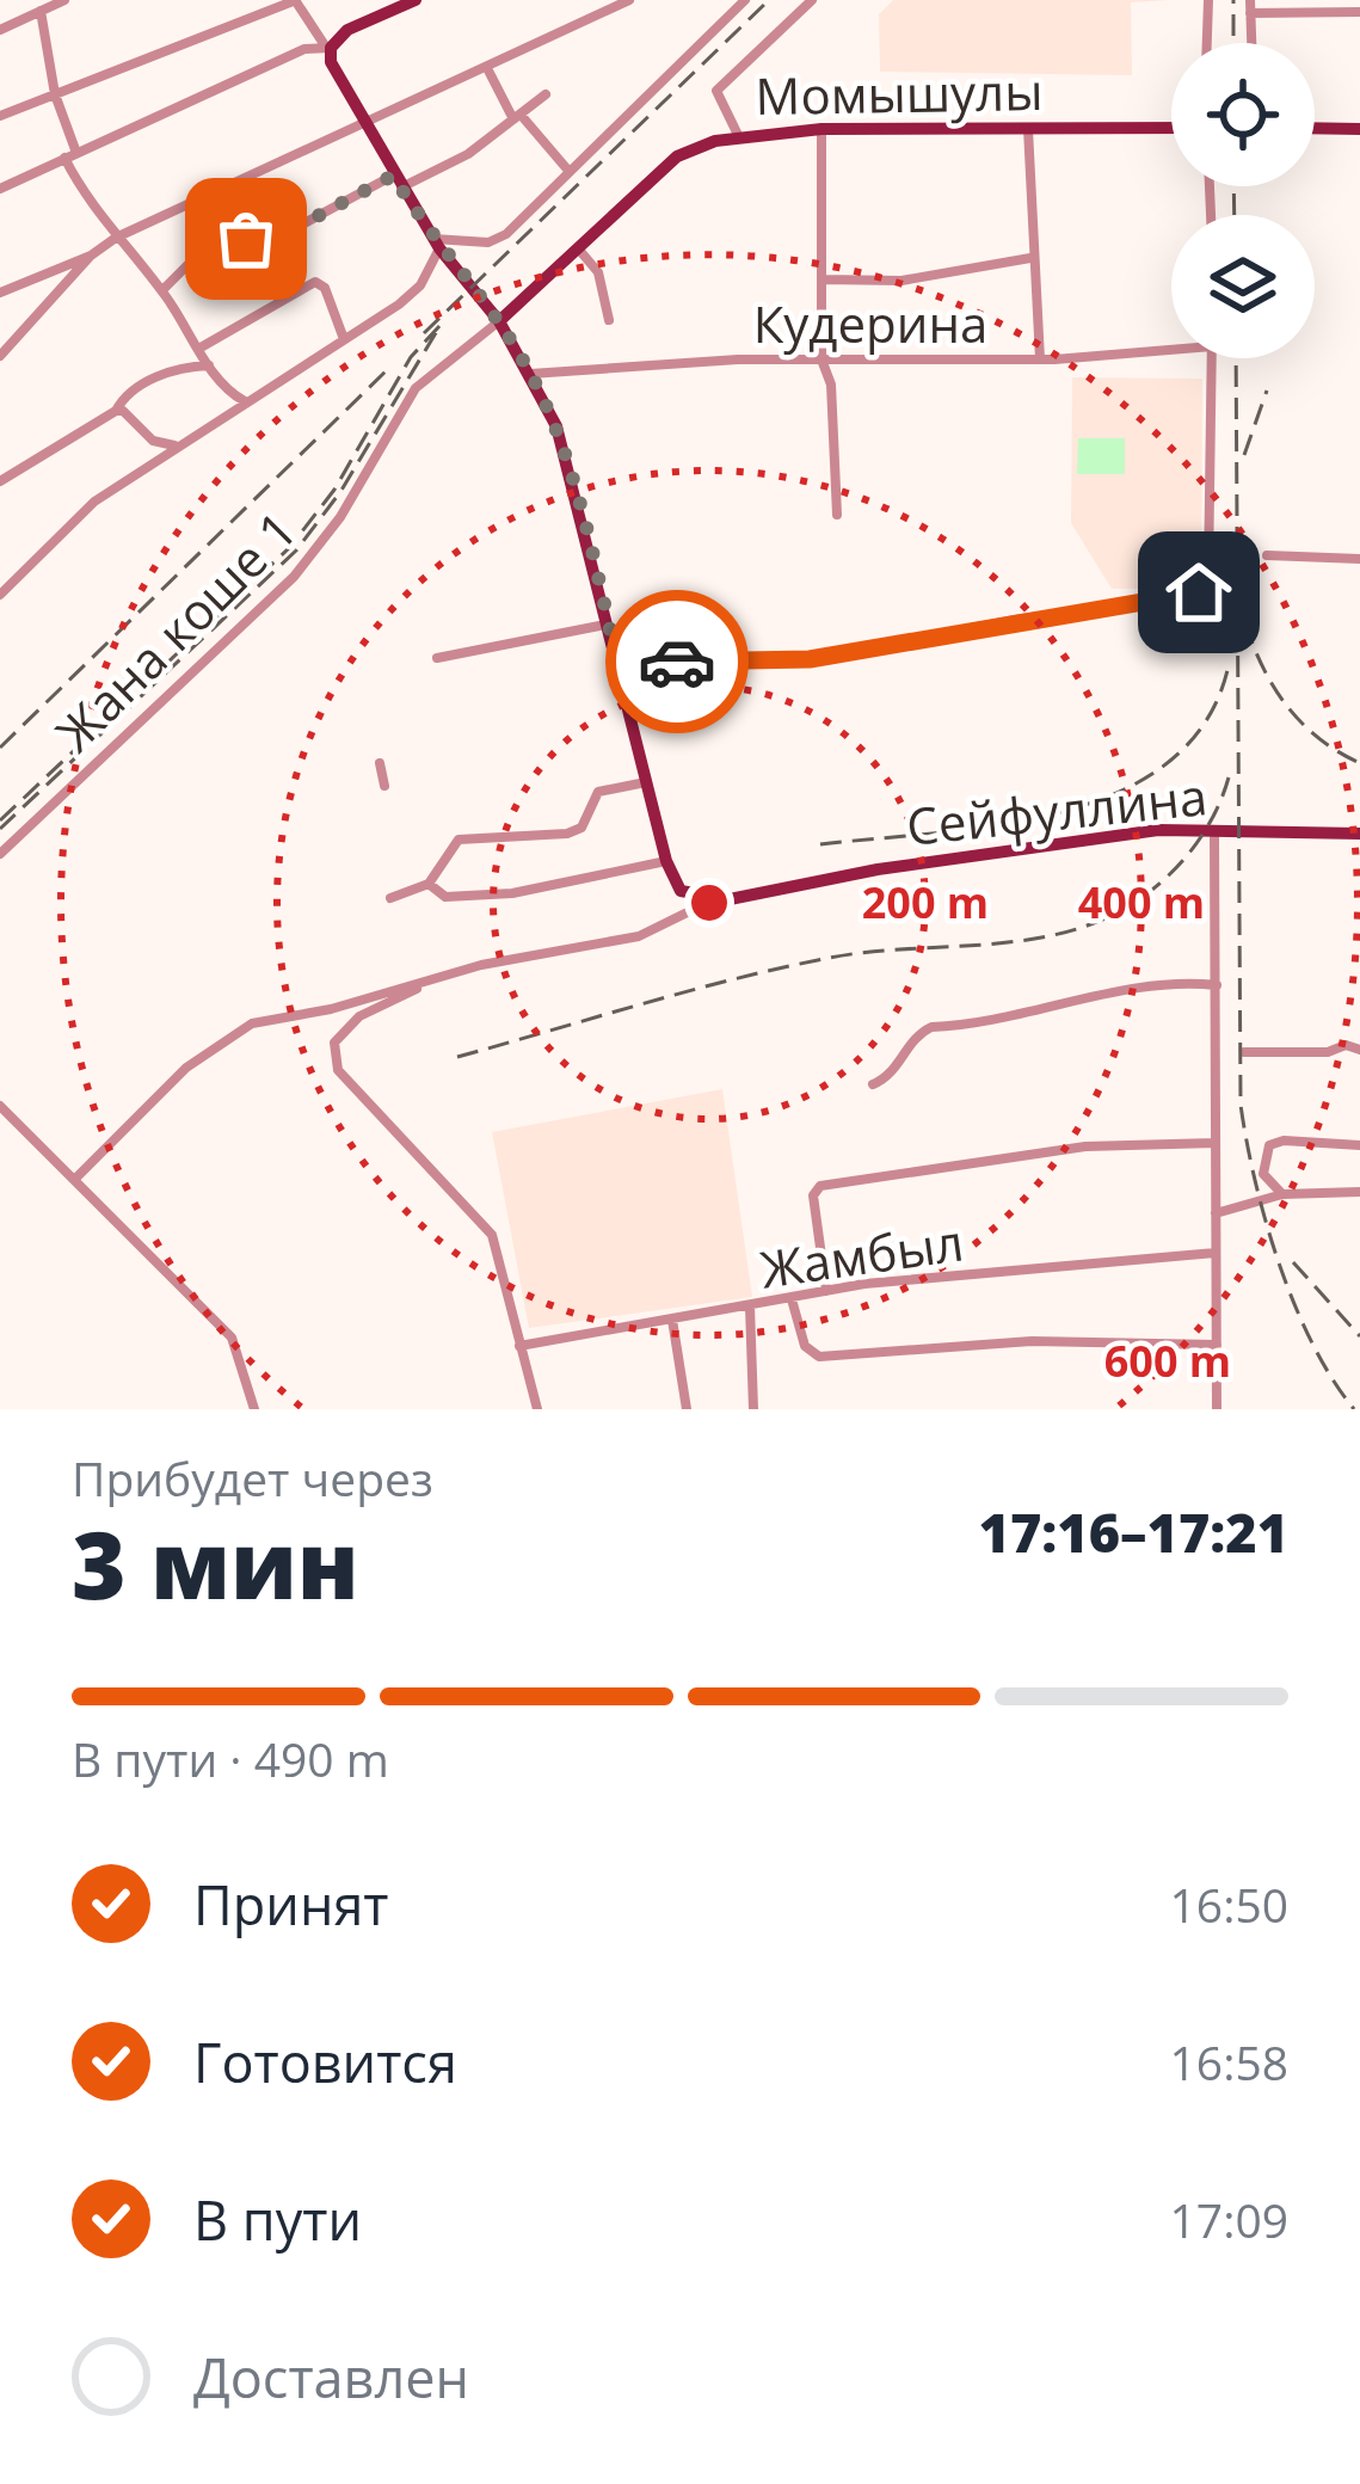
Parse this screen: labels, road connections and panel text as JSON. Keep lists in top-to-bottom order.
{
  "streets": {
    "main road": ["Момышулы", "Сейфуллина"],
    "street": ["Кудерина", "Жана коше 1", "Жамбыл"]
  },
  "crossings": [
    ["Момышулы", "Жана коше 1"]
  ],
  "page": {
    "heading": ["3 мин", "Прибудет через", "17:16–17:21"],
    "bar": "В пути · 490 m",
    "list": [
      ["Принят", "16:50"],
      ["Готовится", "16:58"],
      ["В пути", "17:09"],
      "Доставлен"
    ]
  },
  "rings": ["200 m", "400 m", "600 m"]
}
